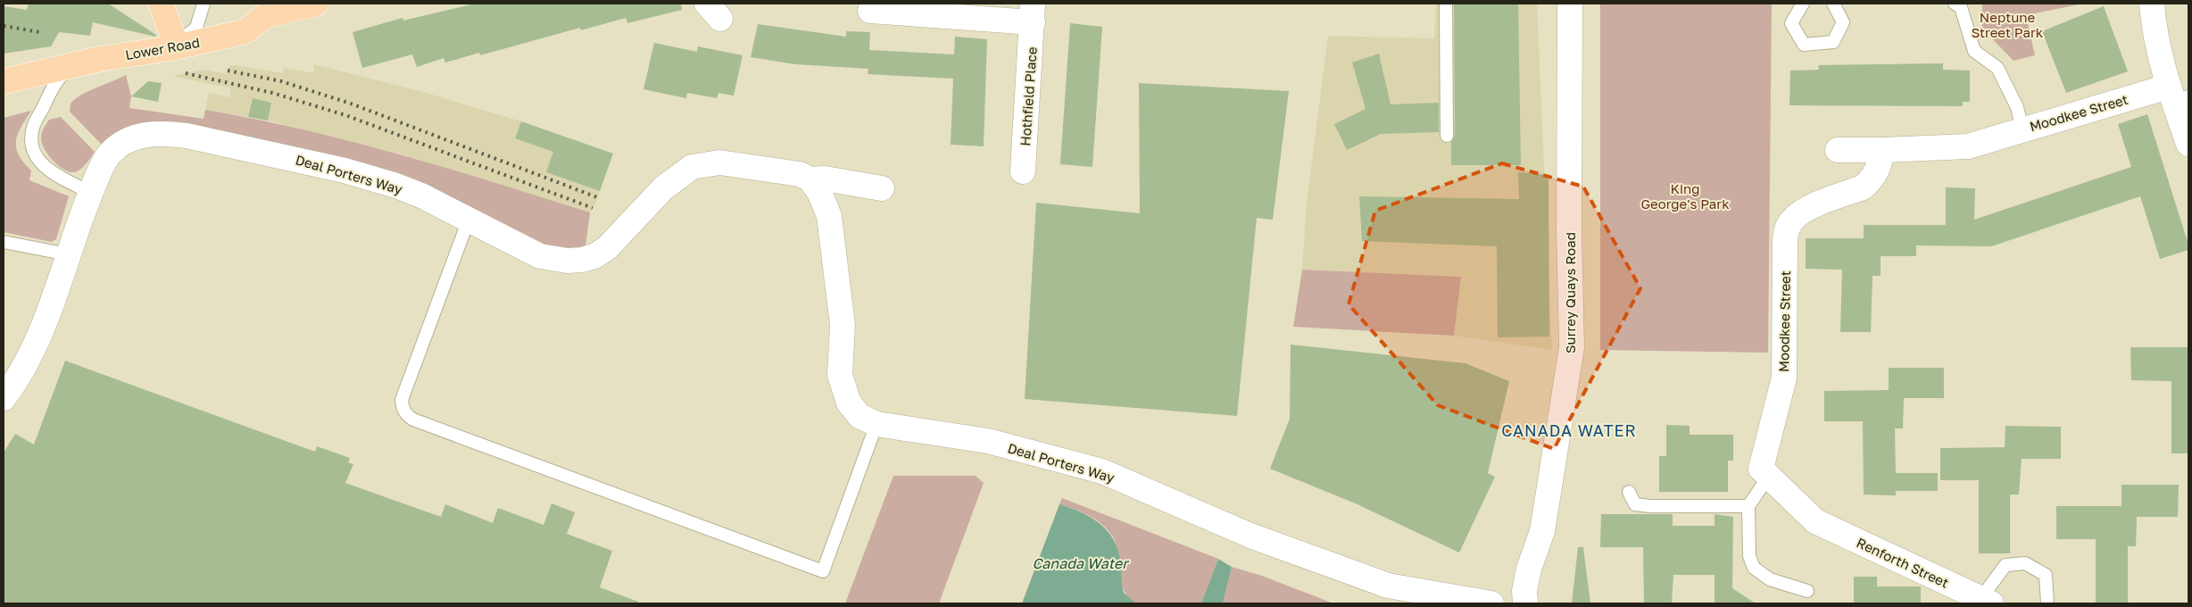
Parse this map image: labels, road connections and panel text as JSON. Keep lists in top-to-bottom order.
{
  "streets": {
    "main road": ["Lower Road"],
    "street": [
      "Hothfield Place",
      "Moodkee Street",
      "Deal Porters Way",
      "Surrey Quays Road",
      "Renforth Street"
    ]
  },
  "crossings": [
    ["Moodkee Street", "Renforth Street"]
  ],
  "districts": ["CANADA WATER"],
  "water": ["Canada Water"],
  "parks": ["Neptune Street Park", "King George's Park"]
}
